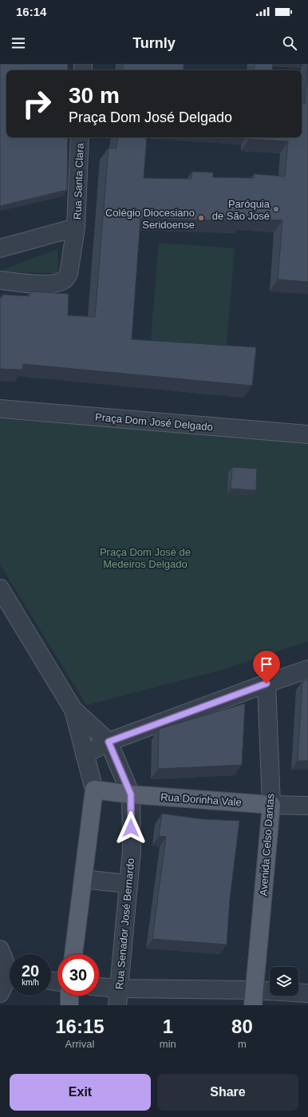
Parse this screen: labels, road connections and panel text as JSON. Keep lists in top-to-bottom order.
{
  "streets": {
    "main road": ["Rua Dorinha Vale", "Avenida Celso Dantas", "Rua Senador José Bernardo"],
    "street": ["Rua Santa Clara", "Praça Dom José Delgado"]
  },
  "crossings": [
    ["Rua Dorinha Vale", "Avenida Celso Dantas"],
    ["Rua Dorinha Vale", "Rua Senador José Bernardo"]
  ],
  "parks": ["Praça Dom José de Medeiros Delgado"],
  "places": ["Paróquia de São José", "Colégio Diocesiano Seridoense"],
  "page": {
    "status": "16:14",
    "header": "Turnly",
    "turn": ["30 m", "Praça Dom José Delgado"],
    "speed": "20 km/h",
    "limit": "30",
    "eta": [
      "16:15",
      "Arrival",
      "1",
      "min",
      "80",
      "m"
    ],
    "buttons": ["Exit", "Share"]
  }
}
